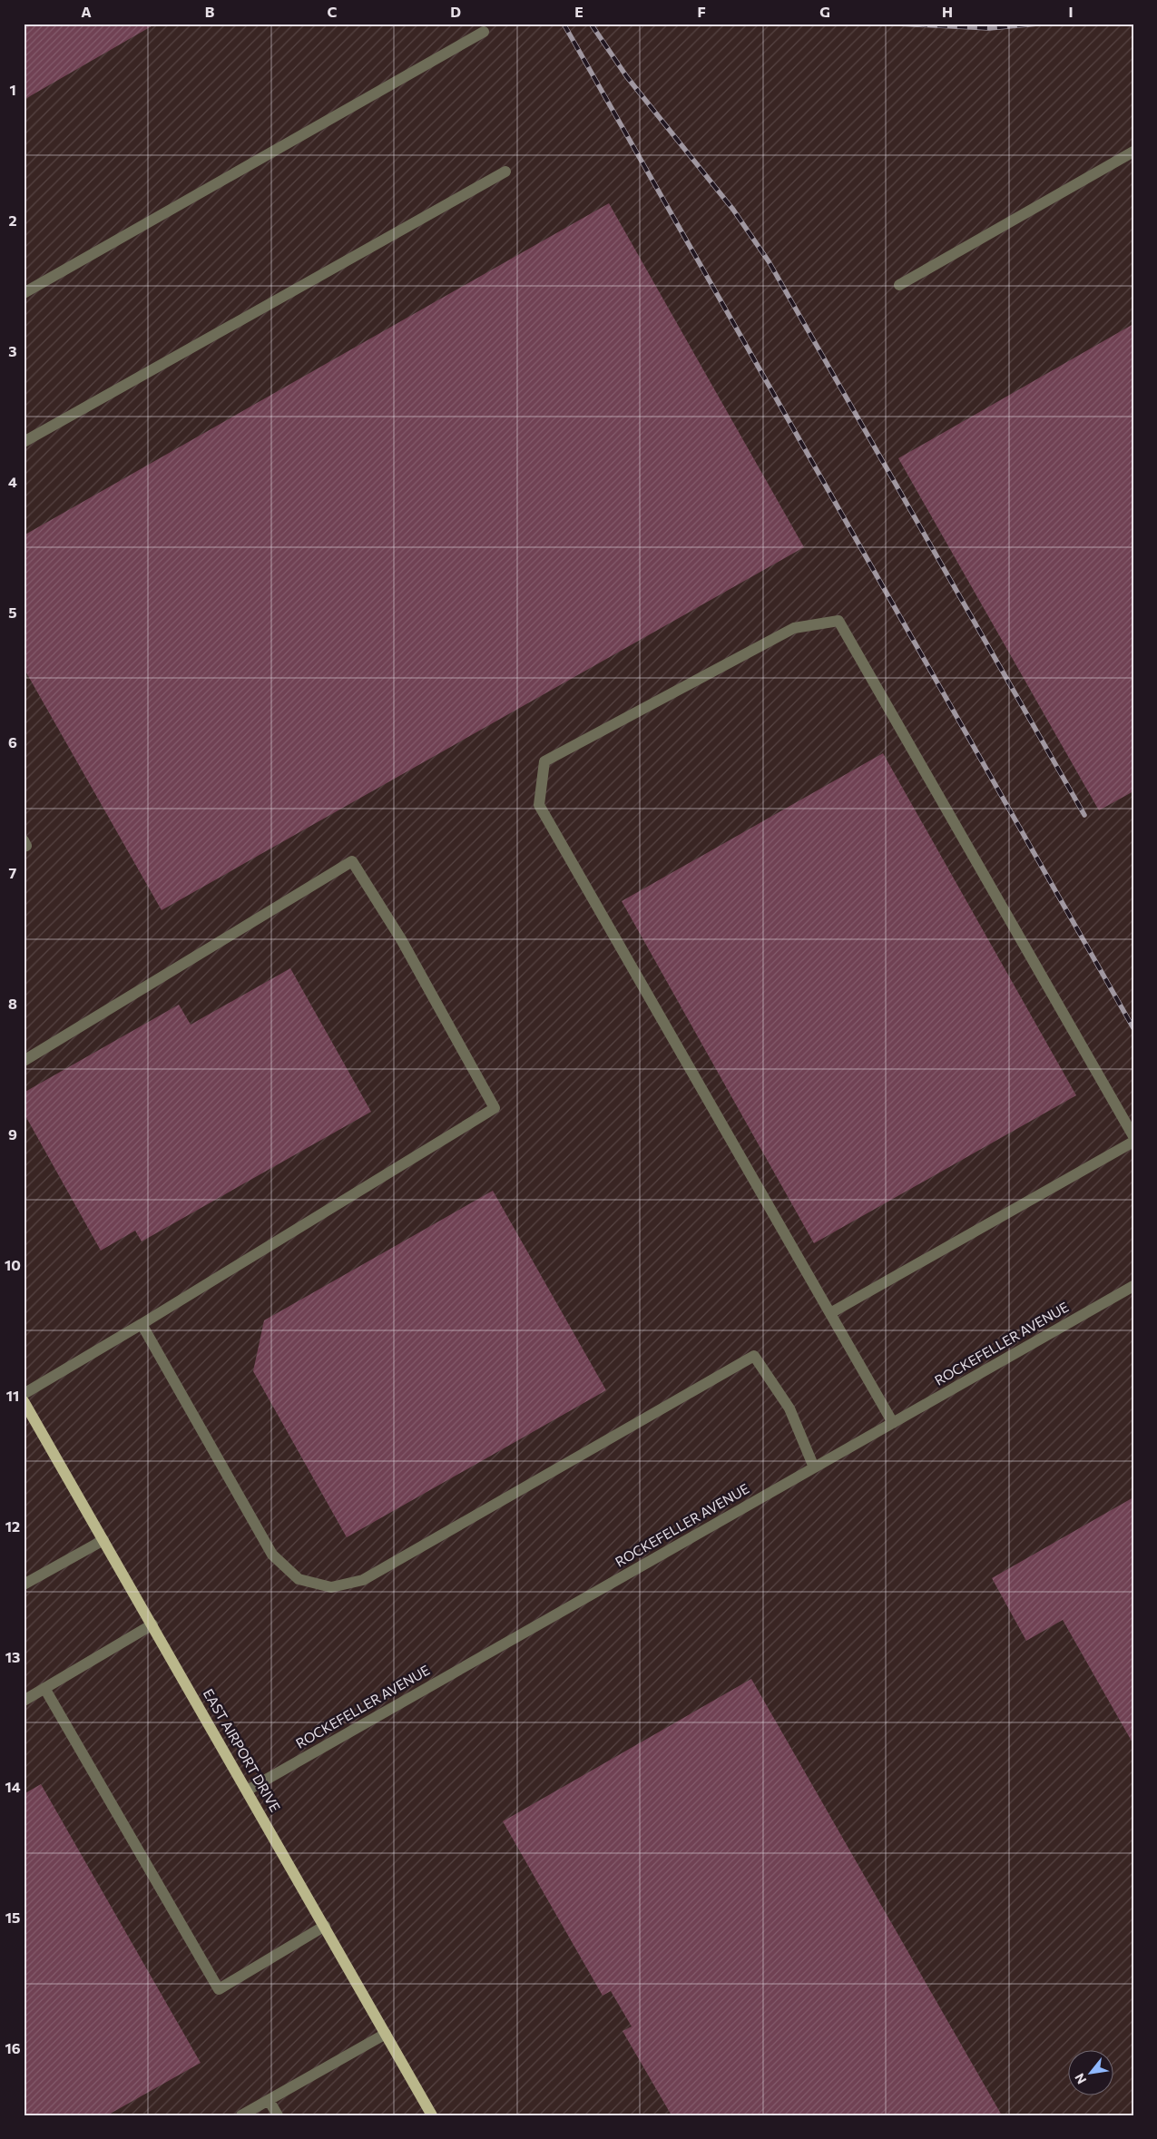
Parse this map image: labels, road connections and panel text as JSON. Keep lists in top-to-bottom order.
{
  "streets": {
    "main road": ["EAST AIRPORT DRIVE"],
    "street": ["ROCKEFELLER AVENUE"]
  },
  "crossings": [
    ["ROCKEFELLER AVENUE", "EAST AIRPORT DRIVE"]
  ],
  "north": "bottom left",
  "grid": {
    "columns": [
      "A",
      "B",
      "C",
      "D",
      "E",
      "F",
      "G",
      "H",
      "I"
    ],
    "rows": [
      "1",
      "2",
      "3",
      "4",
      "5",
      "6",
      "7",
      "8",
      "9",
      "10",
      "11",
      "12",
      "13",
      "14",
      "15",
      "16"
    ]
  }
}
